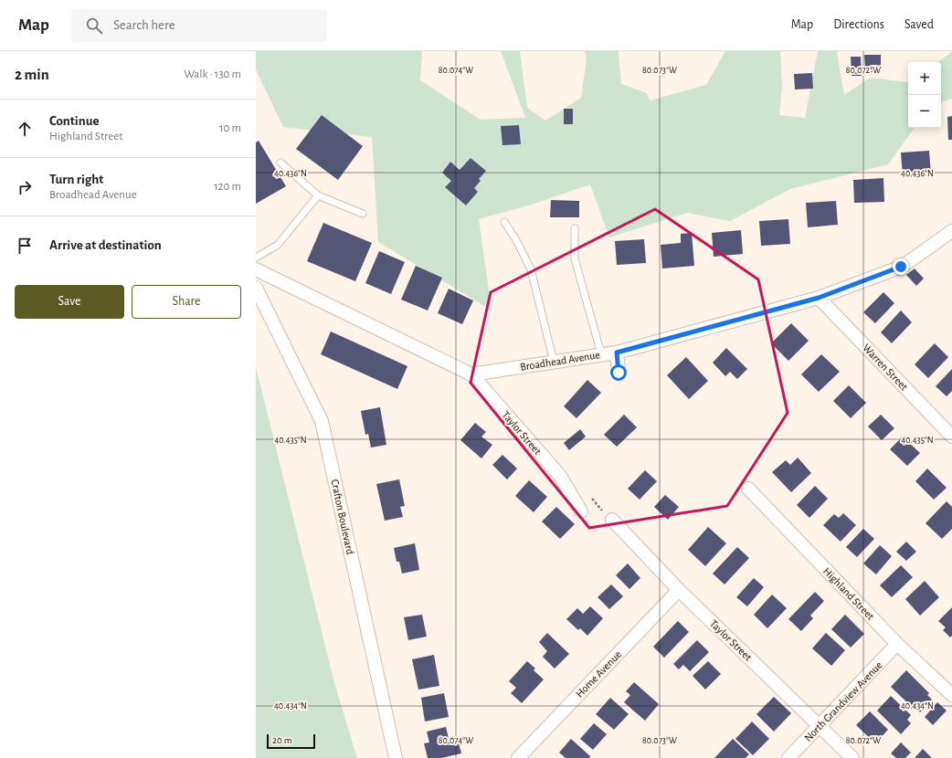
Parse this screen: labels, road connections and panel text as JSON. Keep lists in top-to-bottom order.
{
  "streets": {
    "street": [
      "Broadhead Avenue",
      "Warren Street",
      "Taylor Street",
      "Crafton Boulevard",
      "Highland Street",
      "Home Avenue",
      "North Grandview Avenue"
    ]
  },
  "crossings": [
    ["Broadhead Avenue", "Warren Street"],
    ["Broadhead Avenue", "Taylor Street"],
    ["Taylor Street", "Home Avenue"],
    ["Taylor Street", "North Grandview Avenue"],
    ["Highland Street", "North Grandview Avenue"]
  ],
  "scale_bar": "20 m",
  "page": {
    "header": "Map",
    "search": "Search here",
    "nav": ["Map", "Directions", "Saved"],
    "heading": ["2 min", "Walk · 130 m"],
    "map_buttons": ["+", "−"],
    "list": [
      ["Continue", "Highland Street", "10 m"],
      ["Turn right", "Broadhead Avenue", "120 m"],
      "Arrive at destination"
    ],
    "buttons": ["Save", "Share"],
    "scale": "20 m"
  },
  "coordinates": [
    "80.074°W",
    "80.073°W",
    "80.072°W",
    "40.436°N",
    "40.435°N",
    "40.434°N"
  ]
}
